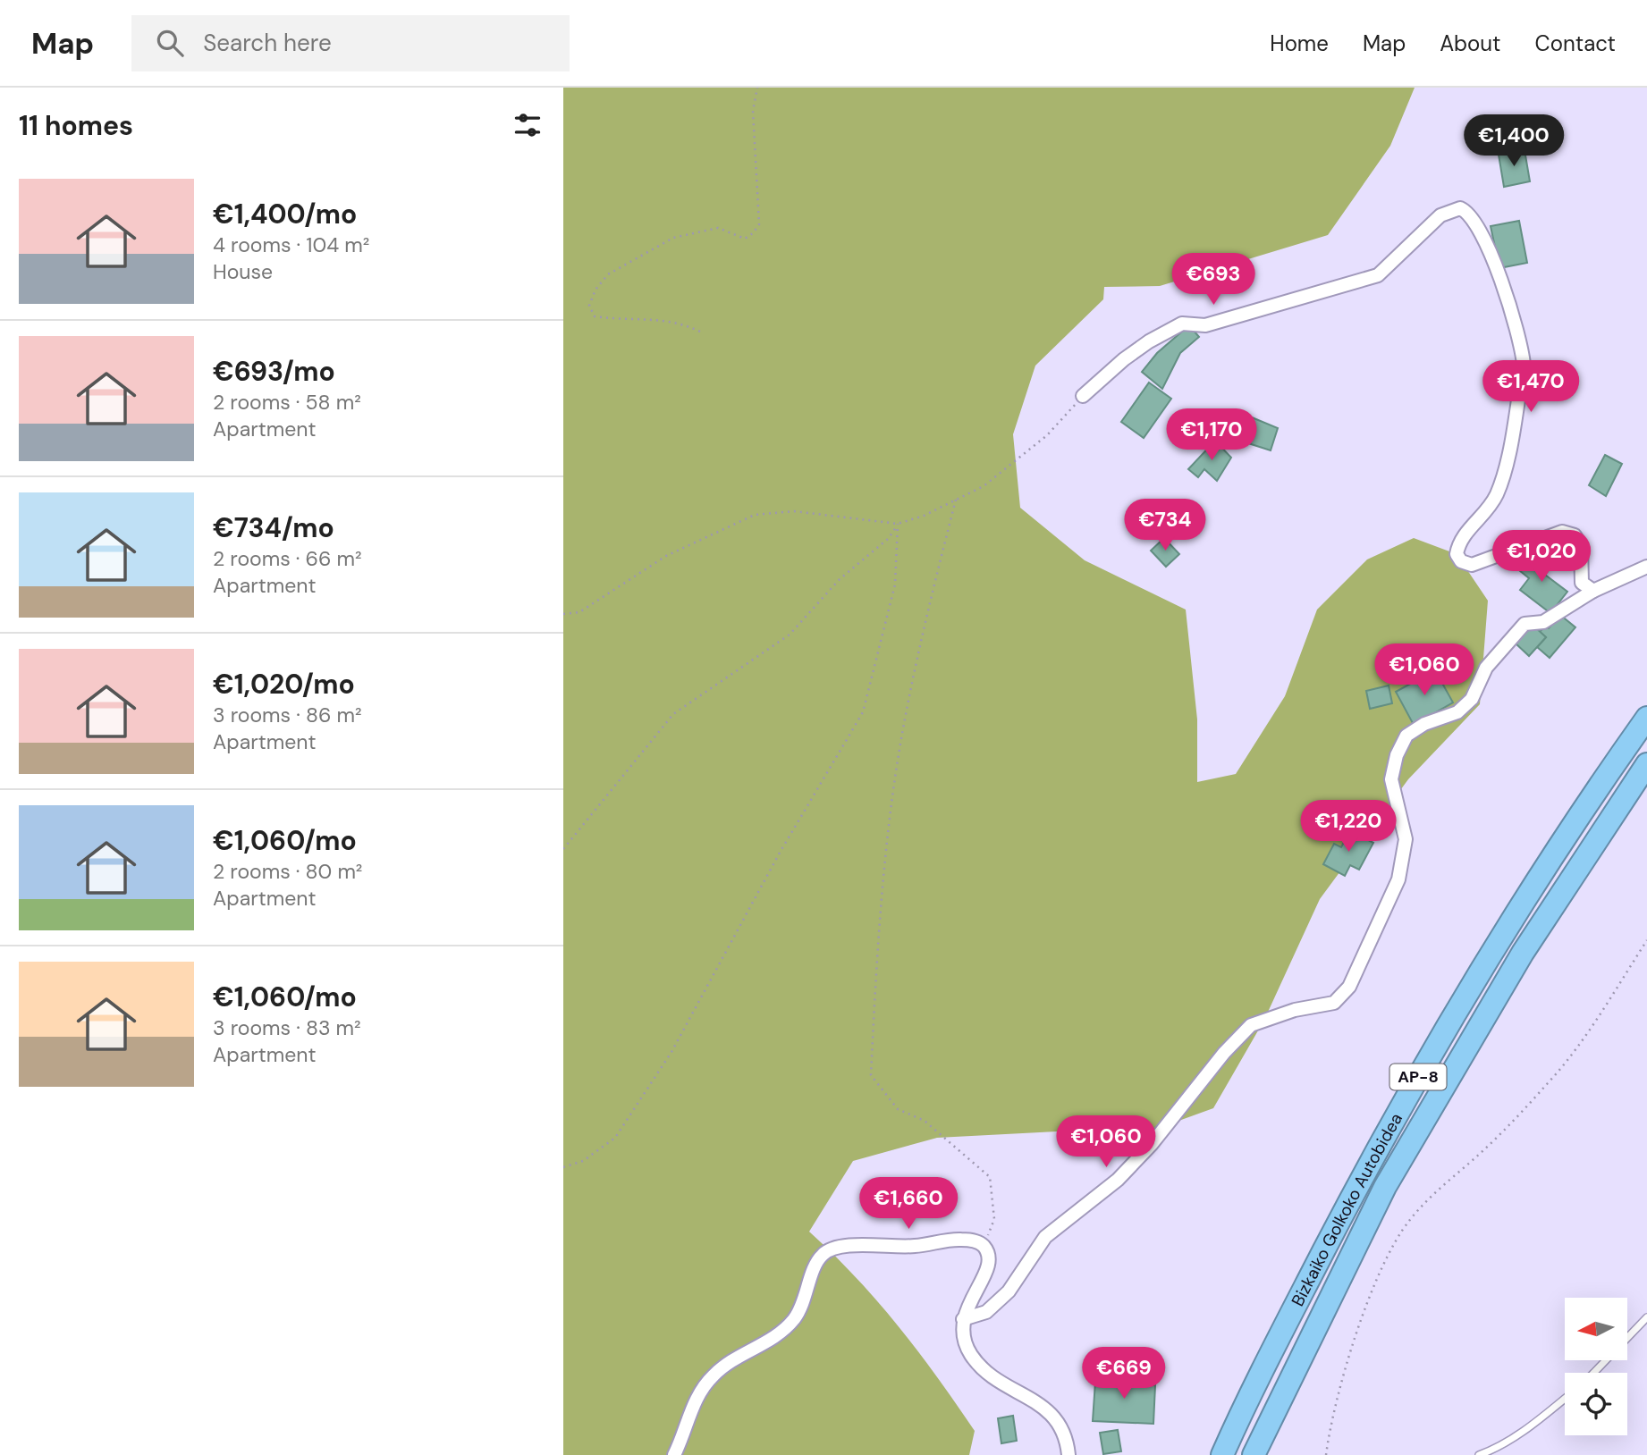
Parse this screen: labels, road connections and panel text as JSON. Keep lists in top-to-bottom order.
{
  "streets": {
    "highway": ["AP-8", "Bizkaiko Golkoko Autobidea"]
  },
  "north": "left",
  "page": {
    "header": "Map",
    "search": "Search here",
    "nav": [
      "Home",
      "Map",
      "About",
      "Contact"
    ],
    "heading": "11 homes",
    "price": [
      "€1,400",
      "€693",
      "€1,470",
      "€1,170",
      "€734",
      "€1,020",
      "€1,060",
      "€1,220",
      "€1,060",
      "€1,660",
      "€669"
    ],
    "list": [
      {
        "name": "€1,400/mo",
        "note": "4 rooms · 104 m² · House"
      },
      {
        "name": "€693/mo",
        "note": "2 rooms · 58 m² · Apartment"
      },
      {
        "name": "€734/mo",
        "note": "2 rooms · 66 m² · Apartment"
      },
      {
        "name": "€1,020/mo",
        "note": "3 rooms · 86 m² · Apartment"
      },
      {
        "name": "€1,060/mo",
        "note": "2 rooms · 80 m² · Apartment"
      },
      {
        "name": "€1,060/mo",
        "note": "3 rooms · 83 m² · Apartment"
      }
    ]
  }
}
